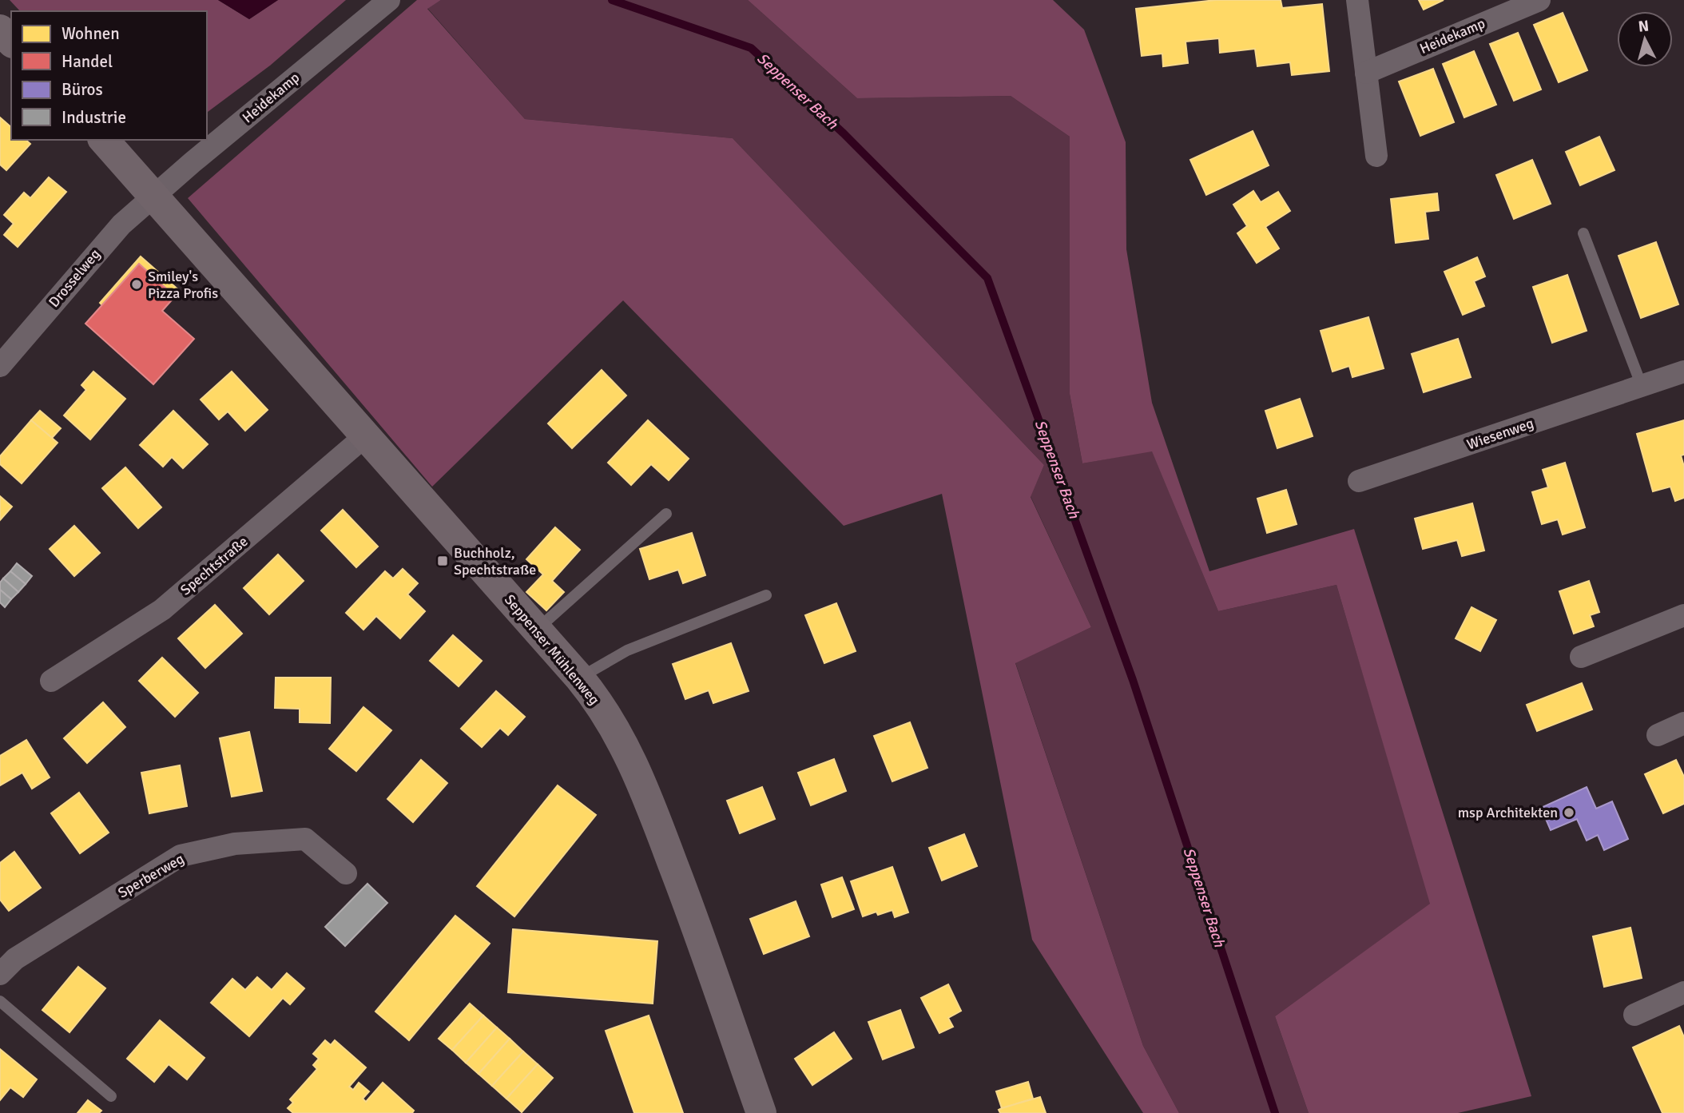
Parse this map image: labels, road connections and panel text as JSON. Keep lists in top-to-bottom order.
{
  "streets": {
    "street": [
      "Heidekamp",
      "Drosselweg",
      "Wiesenweg",
      "Spechtstraße",
      "Seppenser Mühlenweg",
      "Sperberweg"
    ]
  },
  "crossings": [
    ["Heidekamp", "Drosselweg"],
    ["Heidekamp", "Seppenser Mühlenweg"],
    ["Drosselweg", "Seppenser Mühlenweg"],
    ["Spechtstraße", "Seppenser Mühlenweg"]
  ],
  "water": ["Seppenser Bach"],
  "places": {
    "other": ["Smiley's Pizza Profis", "msp Architekten"],
    "transit": ["Buchholz, Spechtstraße"]
  },
  "legend": [
    "Wohnen",
    "Handel",
    "Büros",
    "Industrie"
  ],
  "north": "top"
}
